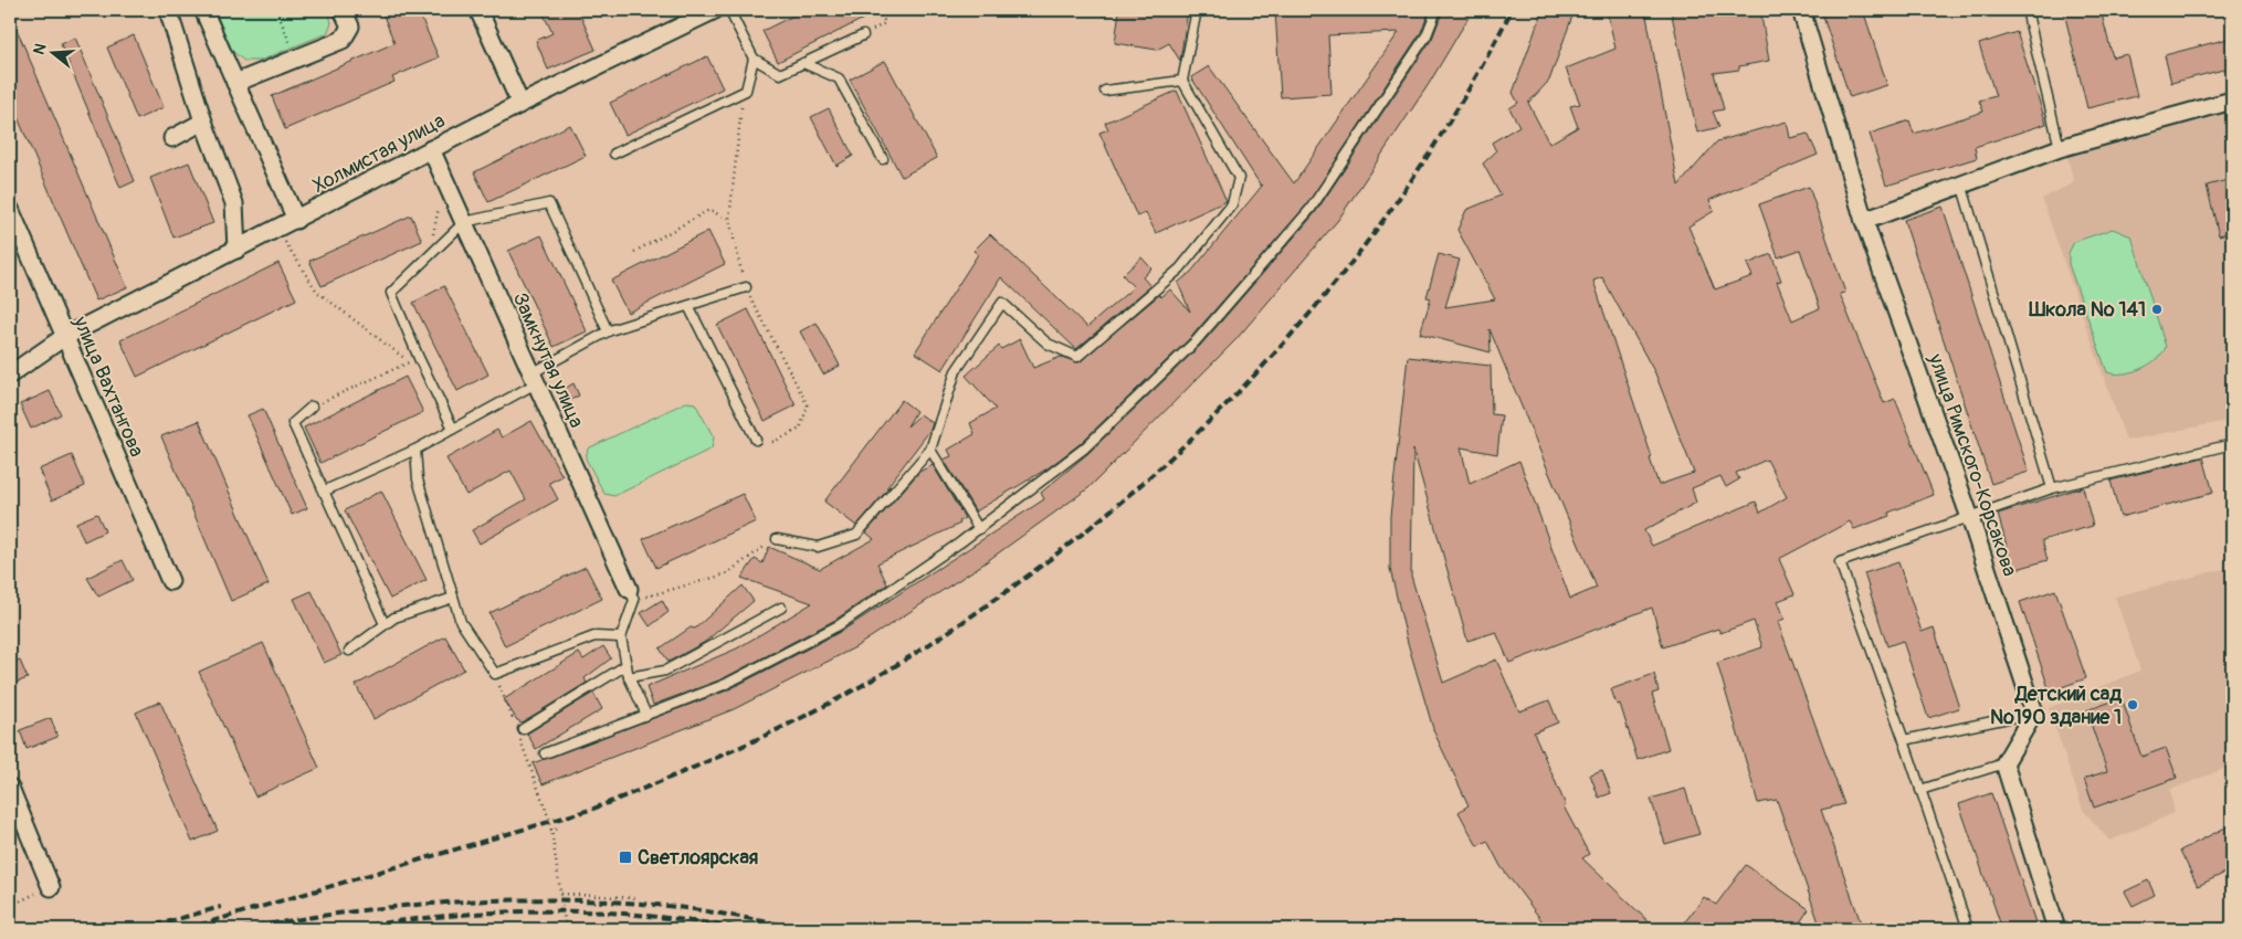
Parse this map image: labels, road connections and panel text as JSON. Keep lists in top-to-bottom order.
{
  "streets": {
    "street": [
      "Холмистая улица",
      "Замкнутая улица",
      "улица Вахтангова",
      "улица Римского-Корсакова"
    ]
  },
  "crossings": [
    ["Холмистая улица", "Замкнутая улица"],
    ["Холмистая улица", "улица Вахтангова"]
  ],
  "places": {
    "other": ["Школа № 141", "Детский сад №190 здание 1"],
    "transit": ["Светлоярская"]
  },
  "north": "left"
}
